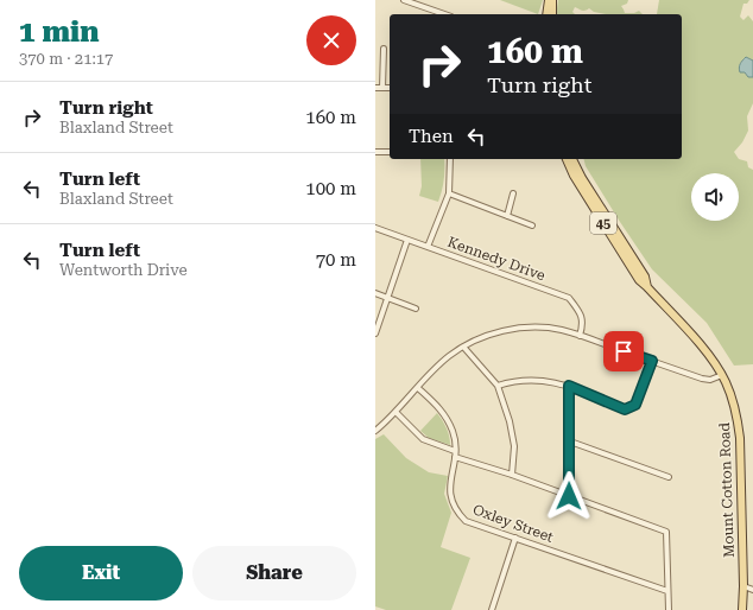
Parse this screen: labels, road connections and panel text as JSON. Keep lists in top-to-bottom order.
{
  "streets": {
    "main road": ["45", "Mount Cotton Road"],
    "street": ["Kennedy Drive", "Oxley Street"]
  },
  "page": {
    "heading": ["1 min", "370 m · 21:17"],
    "turn": ["160 m", "Turn right"],
    "list": [
      {
        "name": "Turn right",
        "note": "Blaxland Street",
        "value": "160 m"
      },
      {
        "name": "Turn left",
        "note": "Blaxland Street",
        "value": "100 m"
      },
      {
        "name": "Turn left",
        "note": "Wentworth Drive",
        "value": "70 m"
      }
    ],
    "then": "Then",
    "buttons": ["Exit", "Share"]
  }
}
